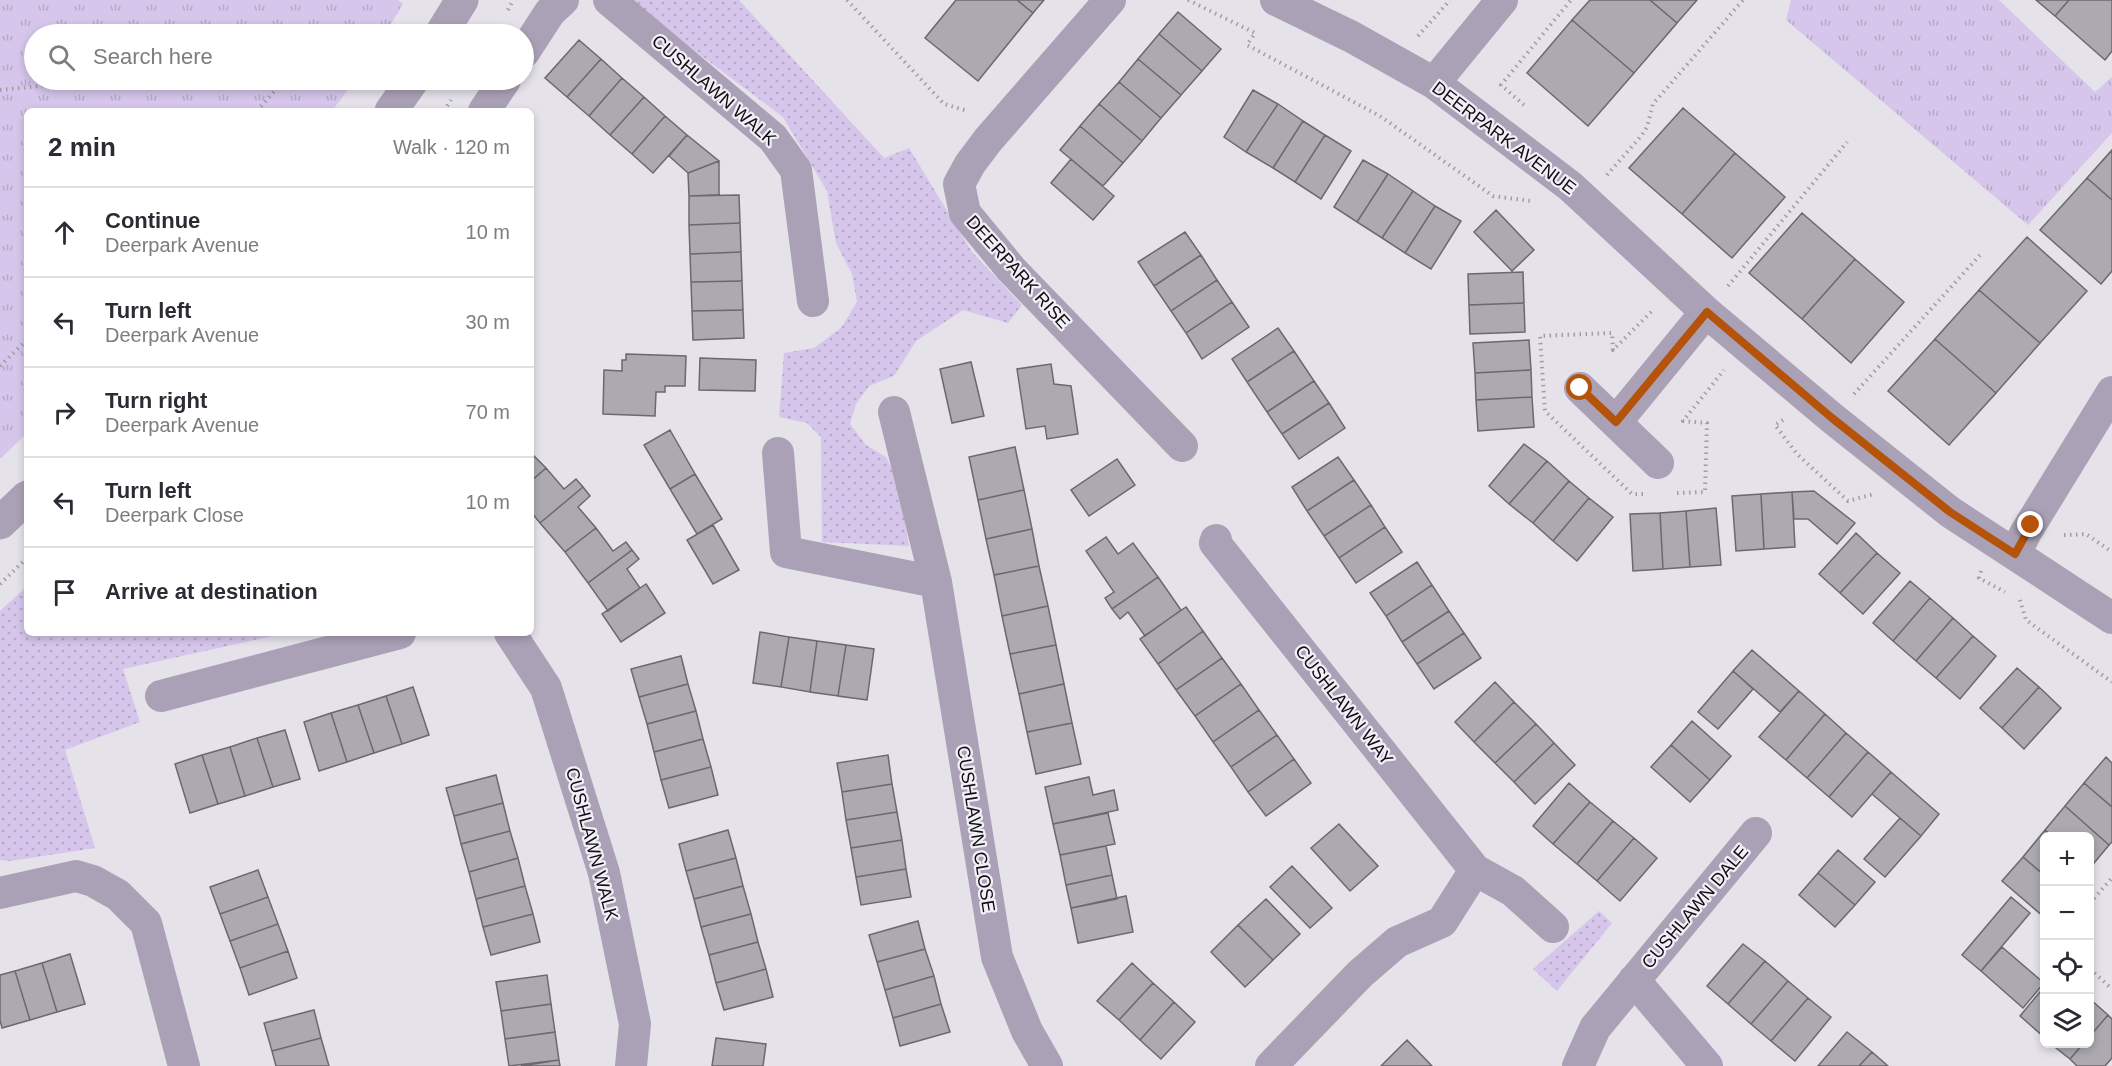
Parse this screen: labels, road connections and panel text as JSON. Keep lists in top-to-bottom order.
{
  "streets": {
    "street": [
      "CUSHLAWN WALK",
      "DEERPARK AVENUE",
      "DEERPARK RISE",
      "CUSHLAWN WAY",
      "CUSHLAWN CLOSE",
      "CUSHLAWN DALE"
    ]
  },
  "page": {
    "search": "Search here",
    "heading": ["2 min", "Walk · 120 m"],
    "list": [
      ["Continue", "Deerpark Avenue", "10 m"],
      ["Turn left", "Deerpark Avenue", "30 m"],
      ["Turn right", "Deerpark Avenue", "70 m"],
      ["Turn left", "Deerpark Close", "10 m"],
      "Arrive at destination"
    ],
    "map_buttons": ["+", "−"]
  }
}
